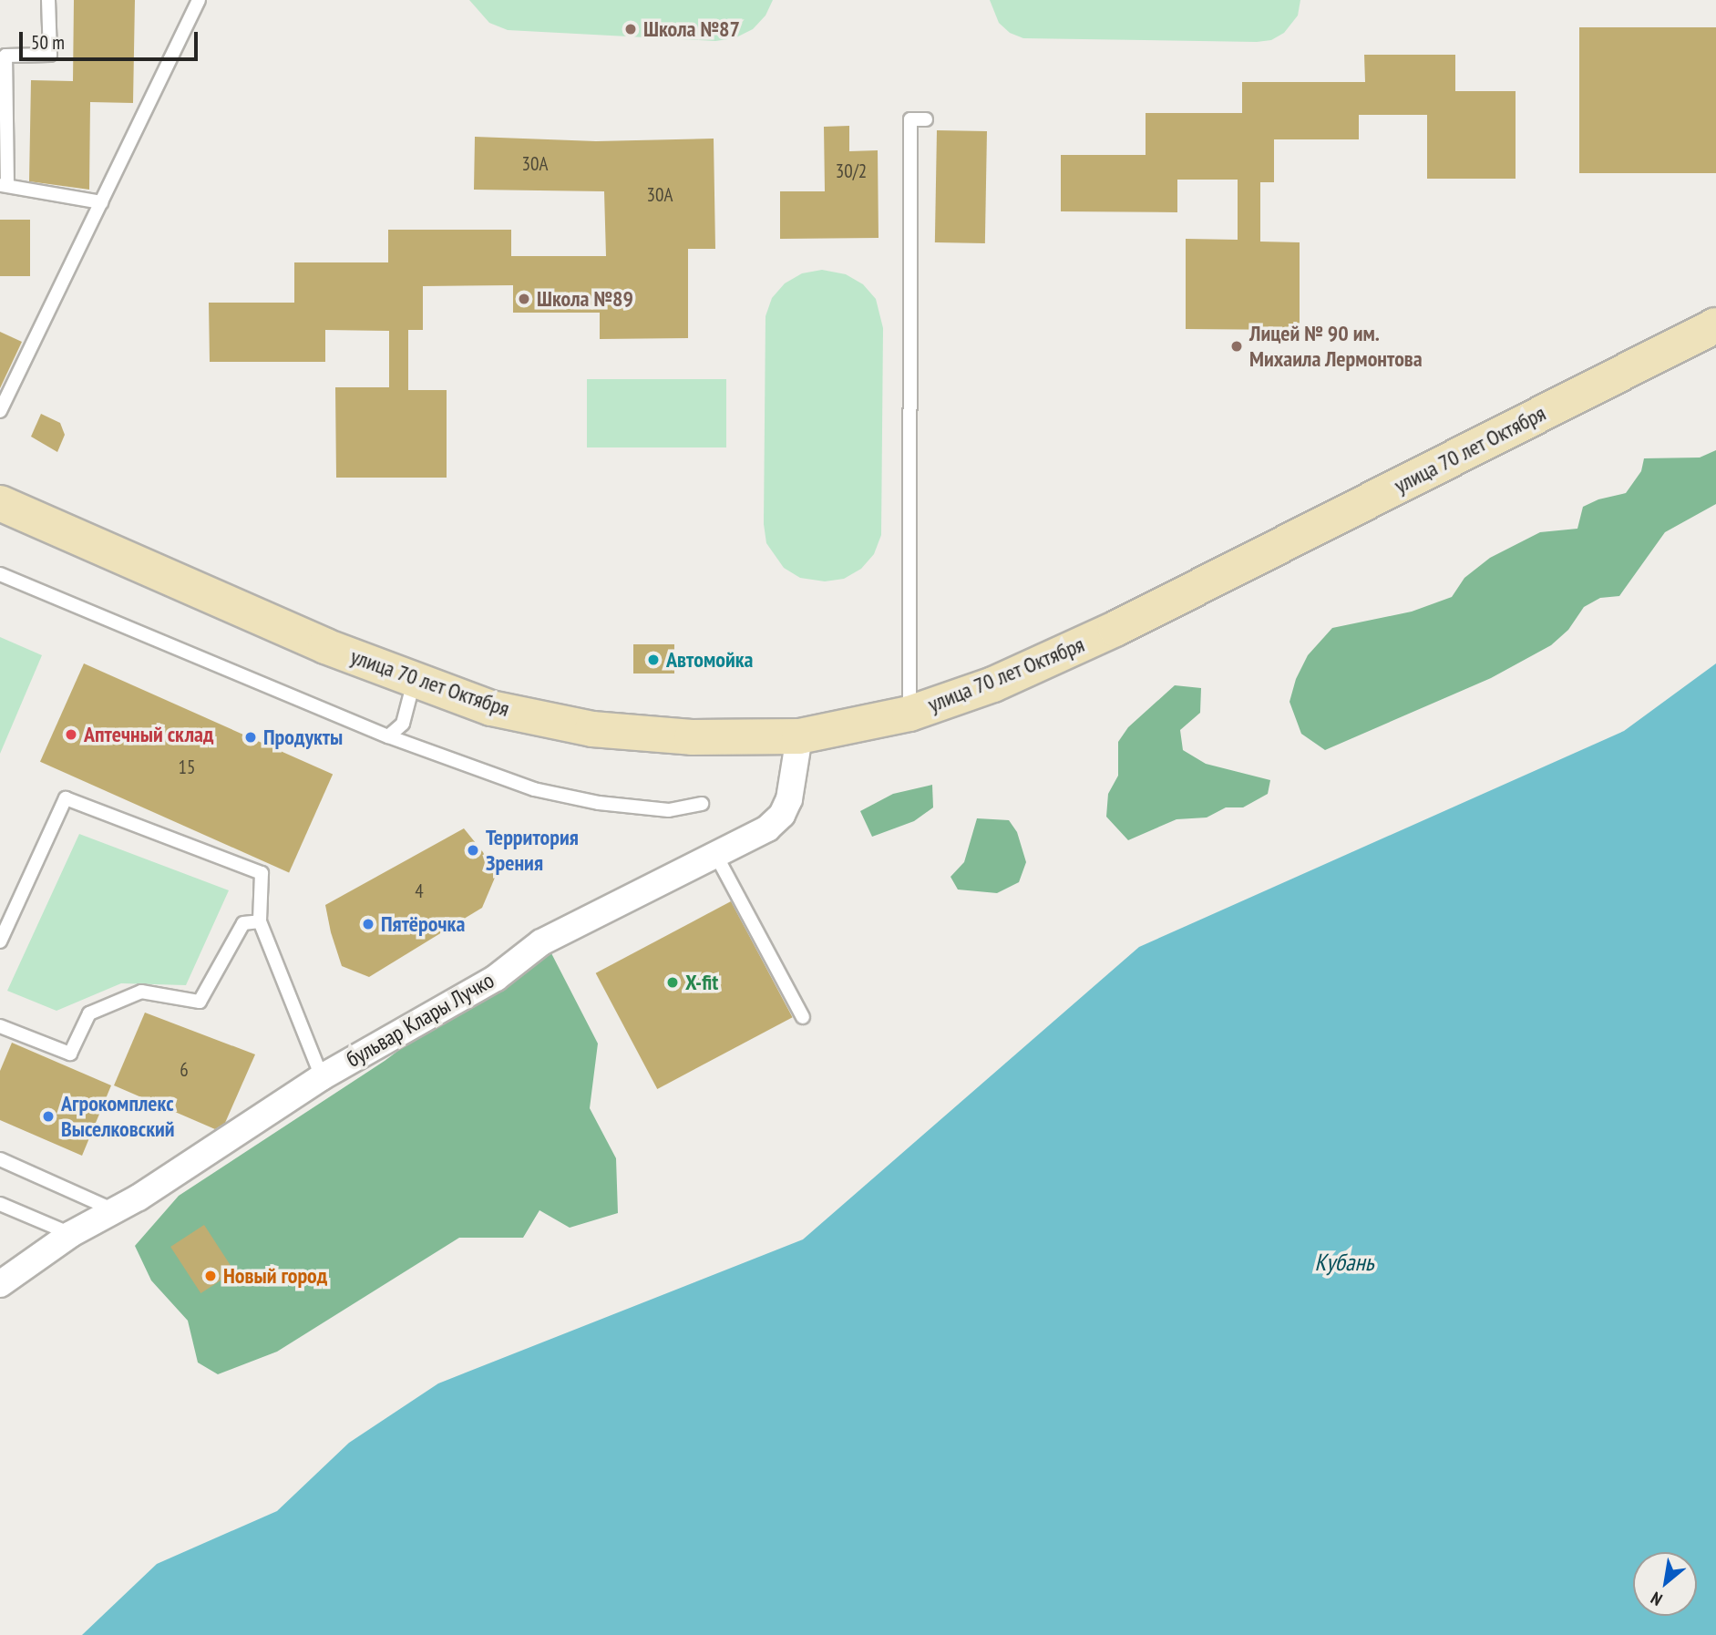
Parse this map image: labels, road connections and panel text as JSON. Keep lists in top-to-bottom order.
{
  "streets": {
    "main road": ["улица 70 лет Октября"],
    "street": ["бульвар Клары Лучко"]
  },
  "crossings": [
    ["улица 70 лет Октября", "бульвар Клары Лучко"]
  ],
  "water": ["Кубань"],
  "places": [
    "Школа №87",
    "Школа №89",
    "Лицей № 90 им. Михаила Лермонтова",
    "Автомойка",
    "Аптечный склад",
    "Продукты",
    "Территория Зрения",
    "Пятёрочка",
    "X-fit",
    "Агрокомплекс Выселковский",
    "Новый город"
  ],
  "house_numbers": [
    "30А",
    "30/2",
    "30А",
    "15",
    "4",
    "6"
  ],
  "scale_bar": "50 m",
  "north": "bottom left"
}
